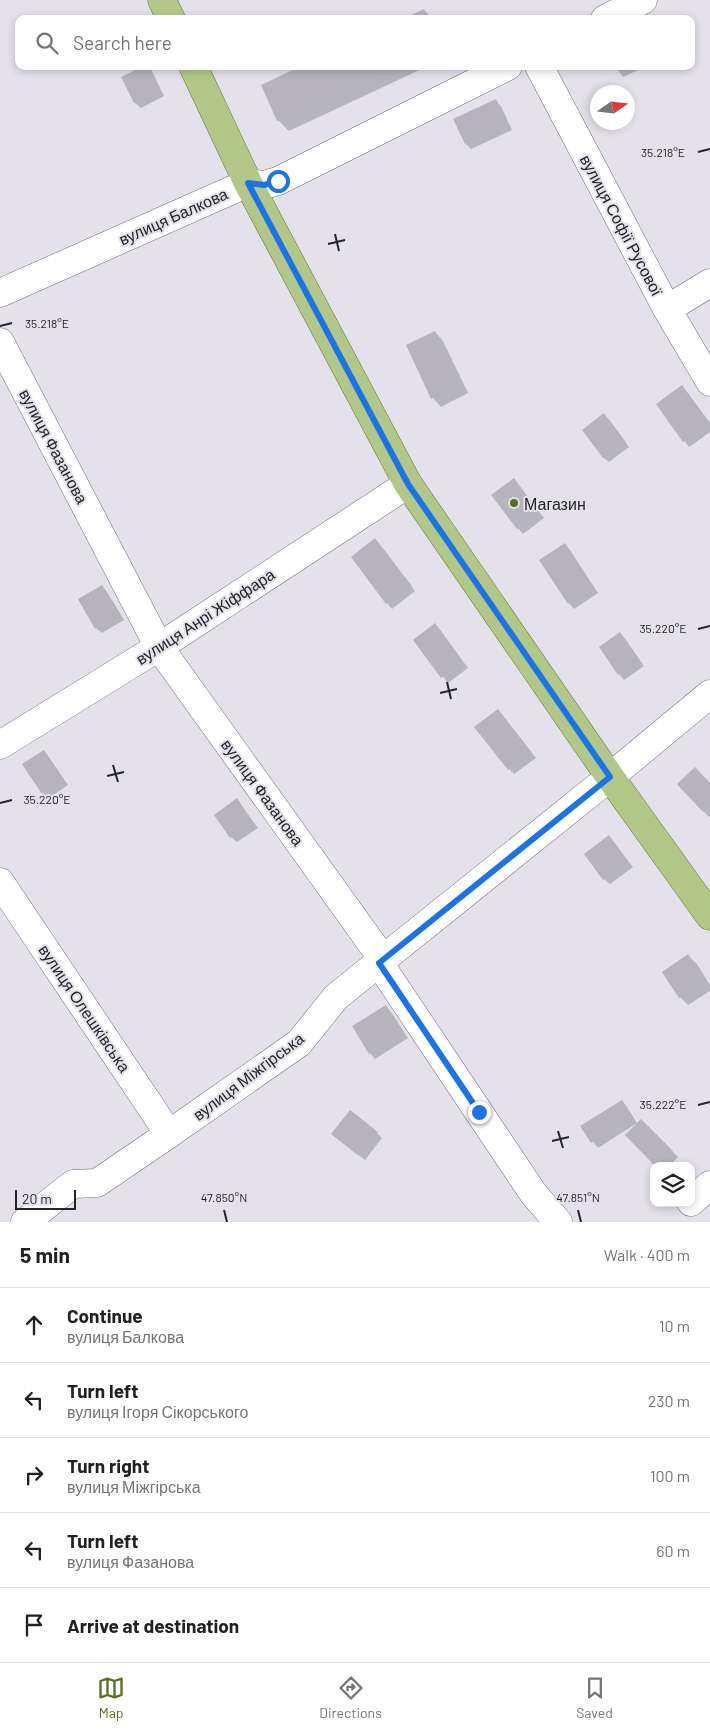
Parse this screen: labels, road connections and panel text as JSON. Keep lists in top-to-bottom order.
{
  "streets": {
    "street": [
      "вулиця Балкова",
      "вулиця Софії Русової",
      "вулиця Фазанова",
      "вулиця Анрі Жіффара",
      "вулиця Олешківська",
      "вулиця Міжгірська"
    ]
  },
  "crossings": [
    ["вулиця Фазанова", "вулиця Анрі Жіффара"],
    ["вулиця Фазанова", "вулиця Міжгірська"],
    ["вулиця Олешківська", "вулиця Міжгірська"]
  ],
  "places": ["Магазин"],
  "scale_bar": "20 m",
  "north": "right",
  "page": {
    "search": "Search here",
    "scale": "20 m",
    "heading": ["5 min", "Walk · 400 m"],
    "list": [
      ["Continue", "вулиця Балкова", "10 m"],
      ["Turn left", "вулиця Ігоря Сікорського", "230 m"],
      ["Turn right", "вулиця Міжгірська", "100 m"],
      ["Turn left", "вулиця Фазанова", "60 m"],
      "Arrive at destination"
    ],
    "nav": ["Map", "Directions", "Saved"]
  },
  "coordinates": [
    "35.218°E",
    "35.220°E",
    "35.222°E",
    "47.850°N",
    "47.851°N"
  ]
}
